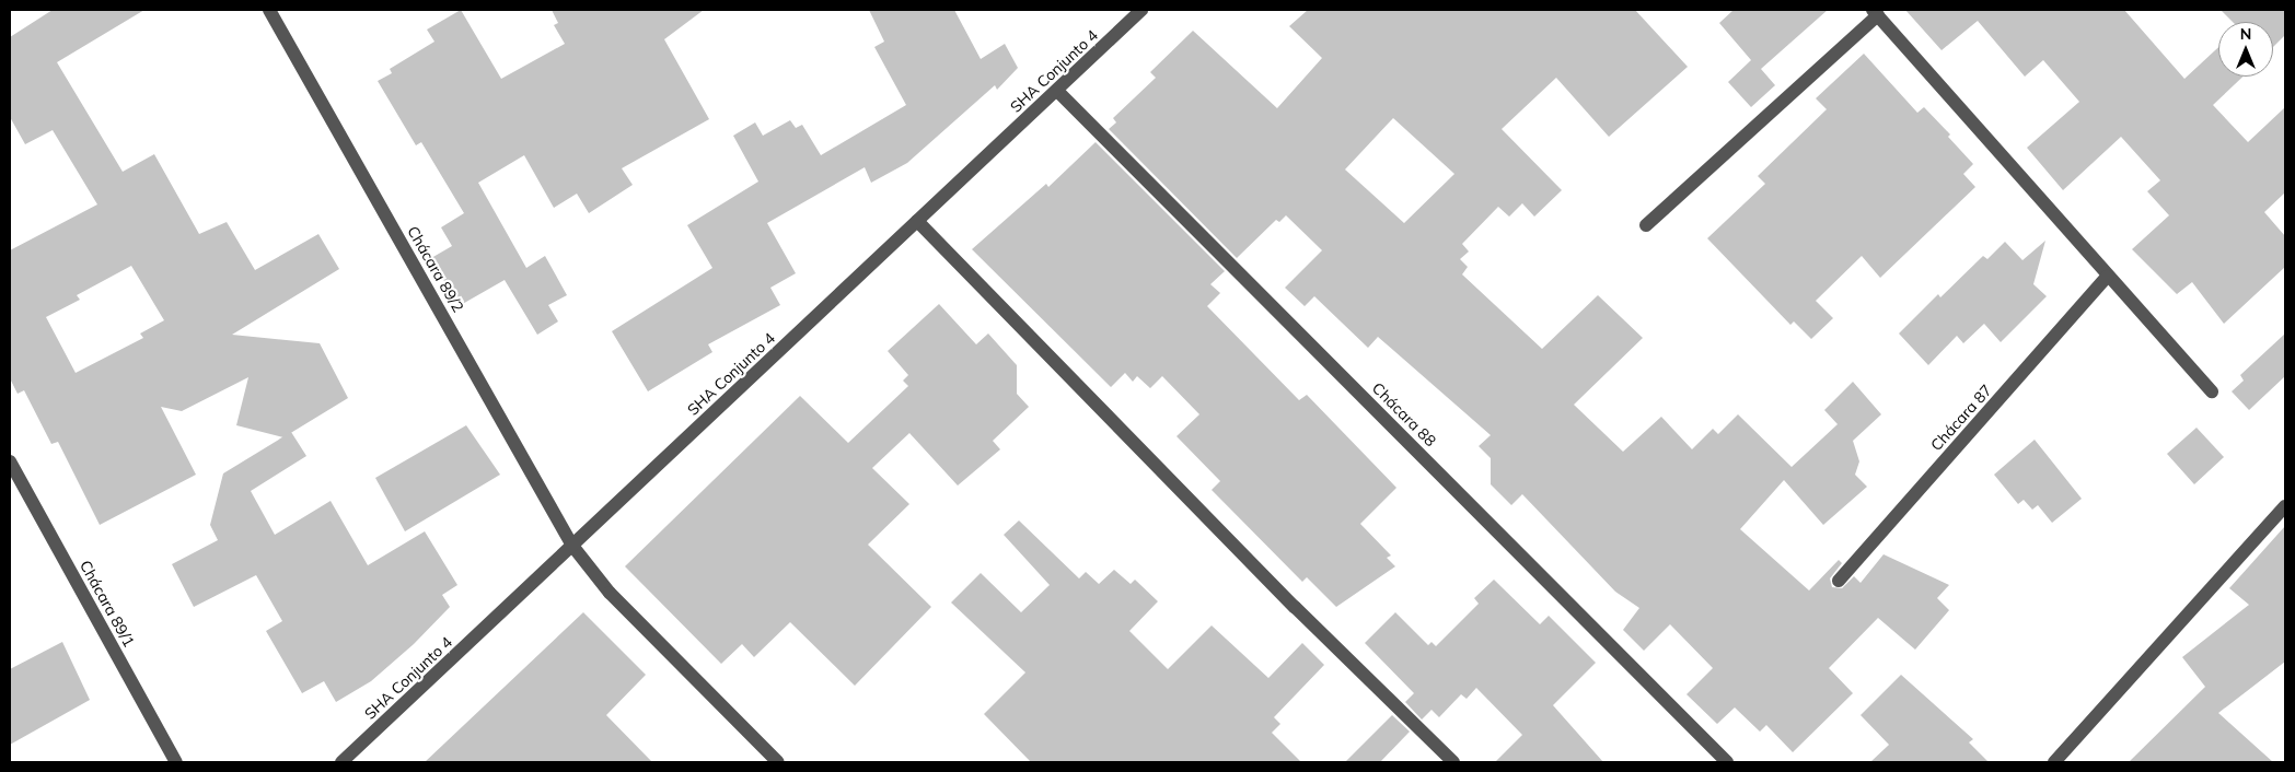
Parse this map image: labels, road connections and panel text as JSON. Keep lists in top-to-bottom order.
{
  "streets": {
    "street": [
      "SHA Conjunto 4",
      "Chácara 89/2",
      "Chácara 88",
      "Chácara 87",
      "Chácara 89/1"
    ]
  },
  "crossings": [
    ["SHA Conjunto 4", "Chácara 89/2"],
    ["SHA Conjunto 4", "Chácara 88"]
  ],
  "north": "top"
}
